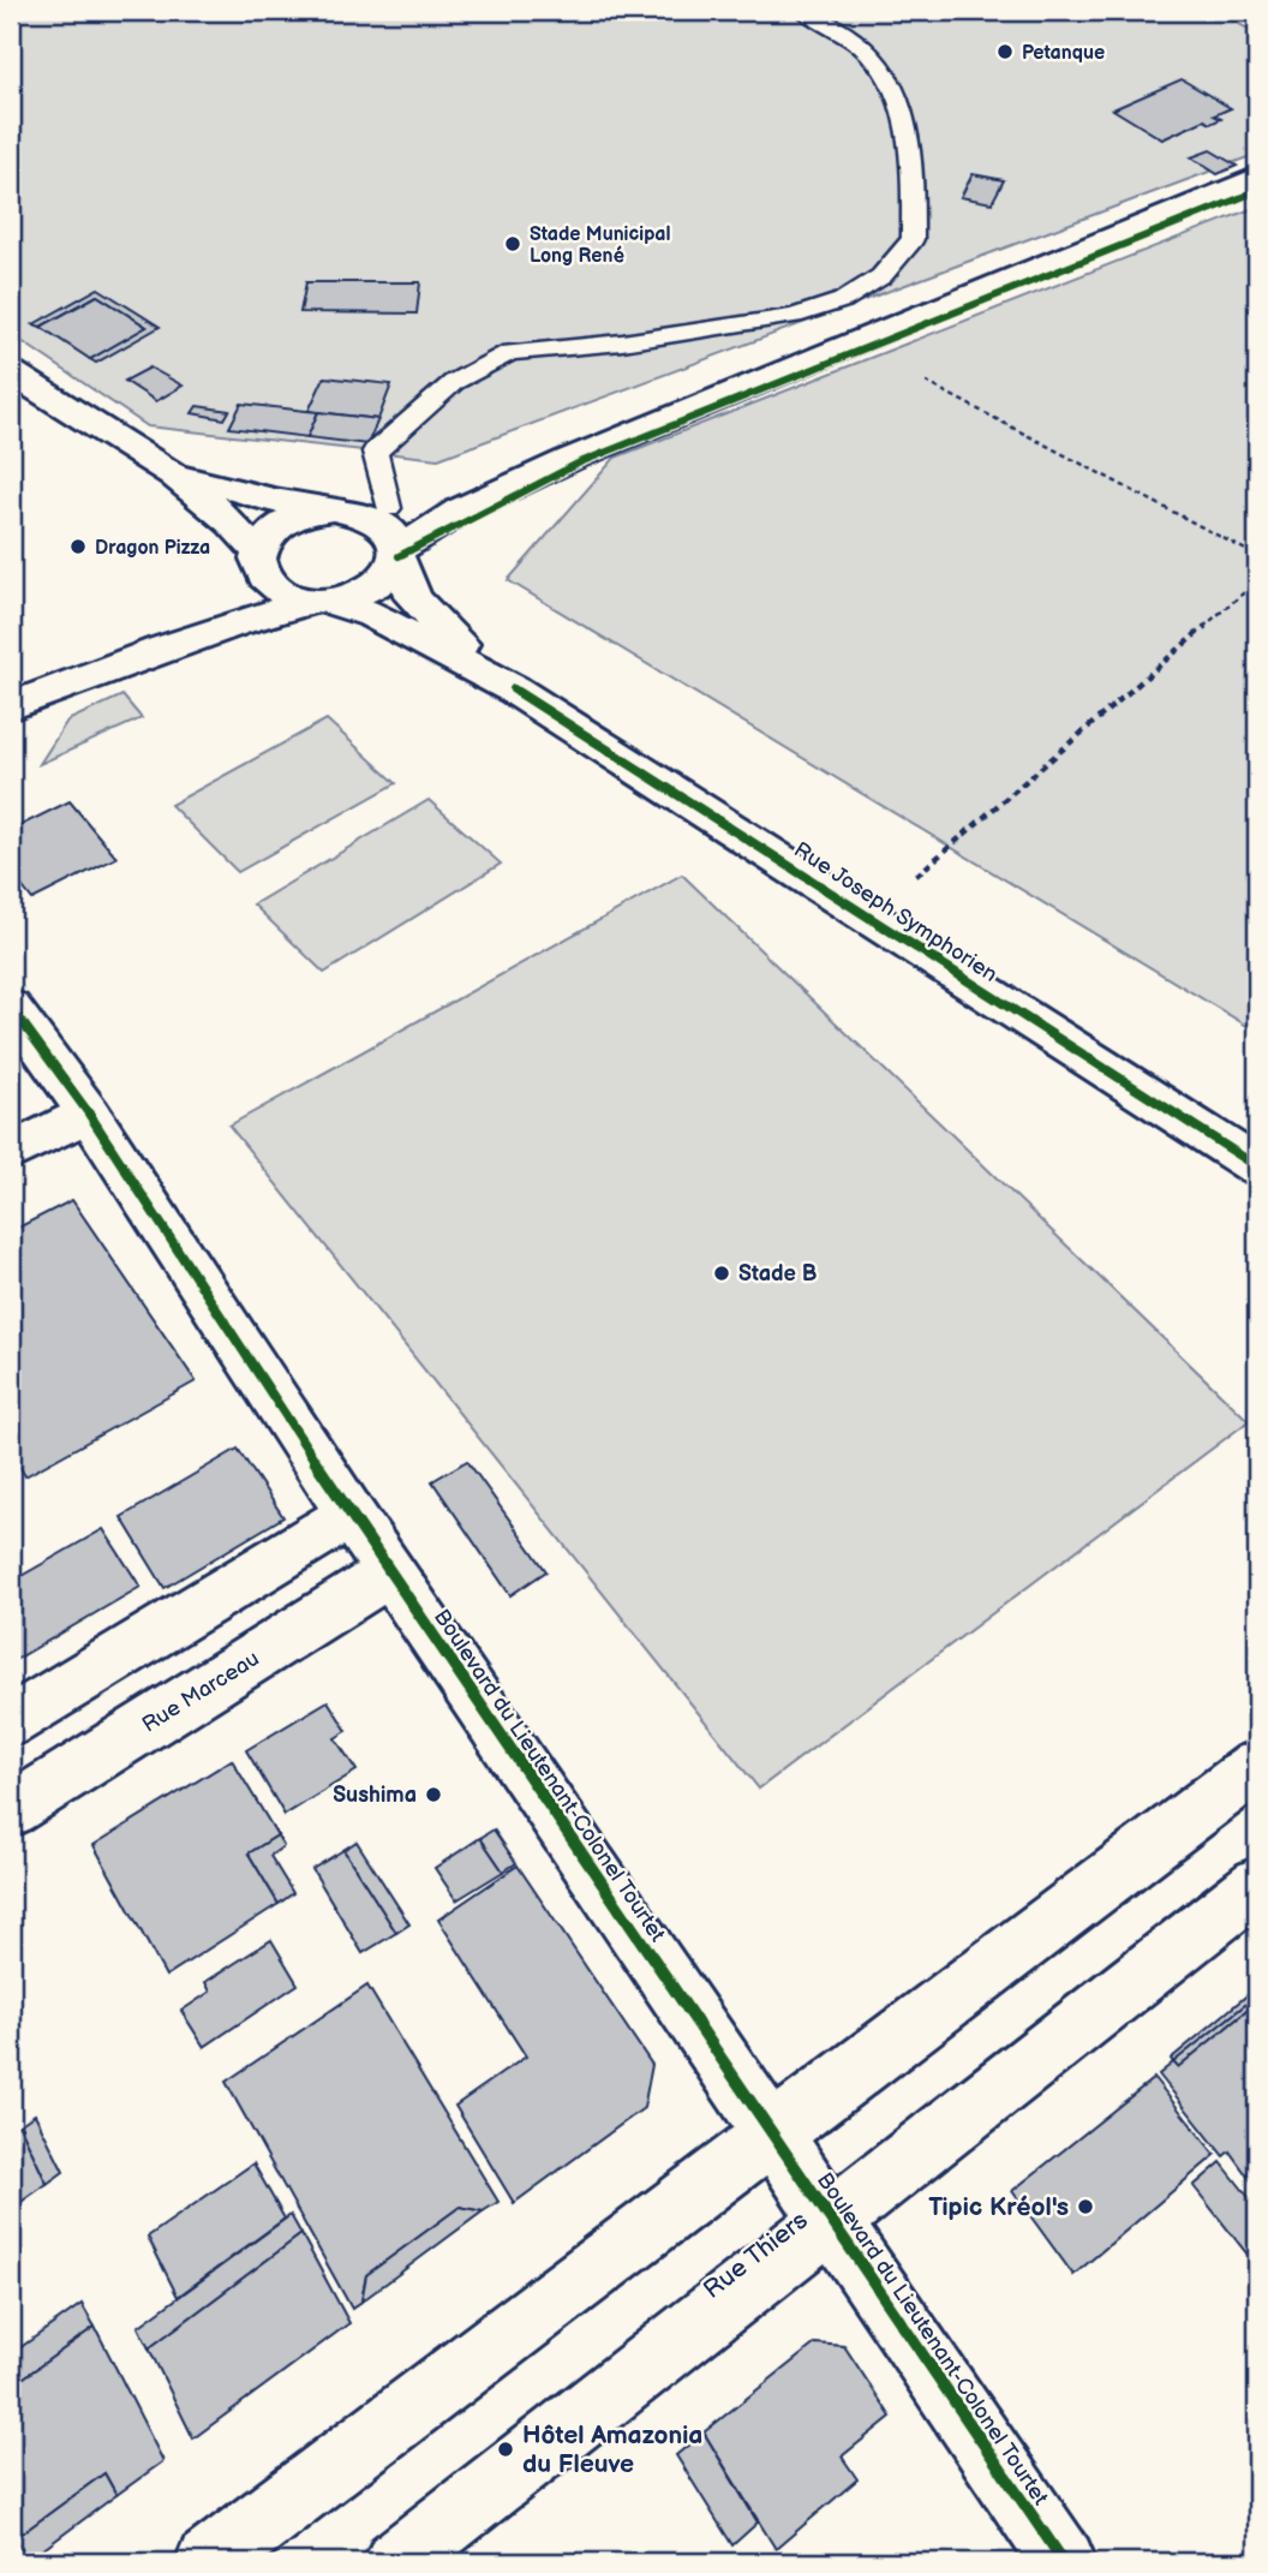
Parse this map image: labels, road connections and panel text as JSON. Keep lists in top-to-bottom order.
{
  "streets": {
    "street": [
      "Rue Joseph Symphorien",
      "Rue Marceau",
      "Boulevard du Lieutenant-Colonel Tourtet",
      "Rue Thiers"
    ]
  },
  "crossings": [
    ["Rue Marceau", "Boulevard du Lieutenant-Colonel Tourtet"],
    ["Boulevard du Lieutenant-Colonel Tourtet", "Rue Thiers"]
  ],
  "places": [
    "Petanque",
    "Stade Municipal Long René",
    "Dragon Pizza",
    "Stade B",
    "Sushima",
    "Tipic Kréol's",
    "Hôtel Amazonia du Fleuve"
  ]
}
